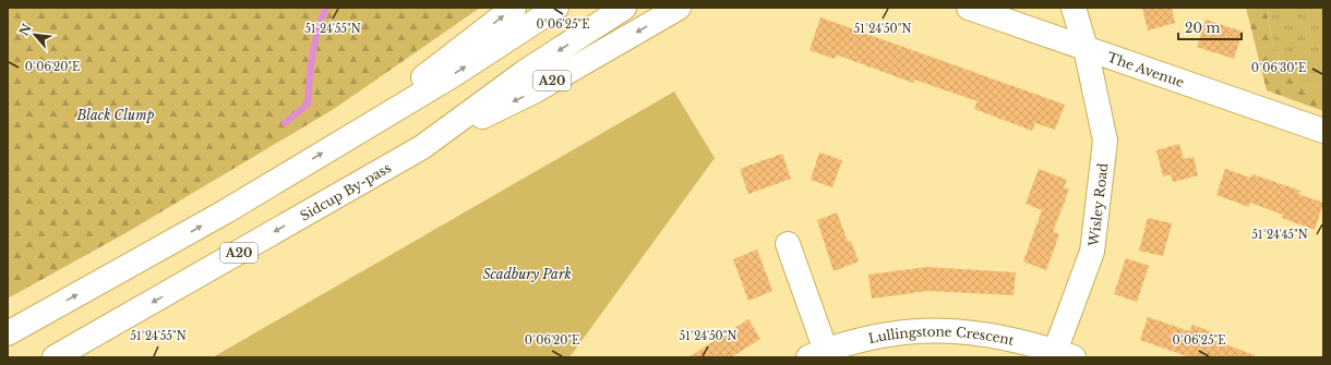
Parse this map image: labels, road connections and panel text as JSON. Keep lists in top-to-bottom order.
{
  "streets": {
    "main road": [
      "The Avenue",
      "A20",
      "Sidcup By-pass",
      "Wisley Road",
      "Lullingstone Crescent"
    ]
  },
  "crossings": [
    ["The Avenue", "Wisley Road"],
    ["A20", "Sidcup By-pass"],
    ["Wisley Road", "Lullingstone Crescent"]
  ],
  "parks": ["Black Clump", "Scadbury Park"],
  "scale_bar": "20 m",
  "north": "top left",
  "coordinates": [
    "0°06'25\"E",
    "51°24'55\"N",
    "51°24'50\"N",
    "0°06'20\"E",
    "0°06'30\"E",
    "51°24'45\"N"
  ]
}
